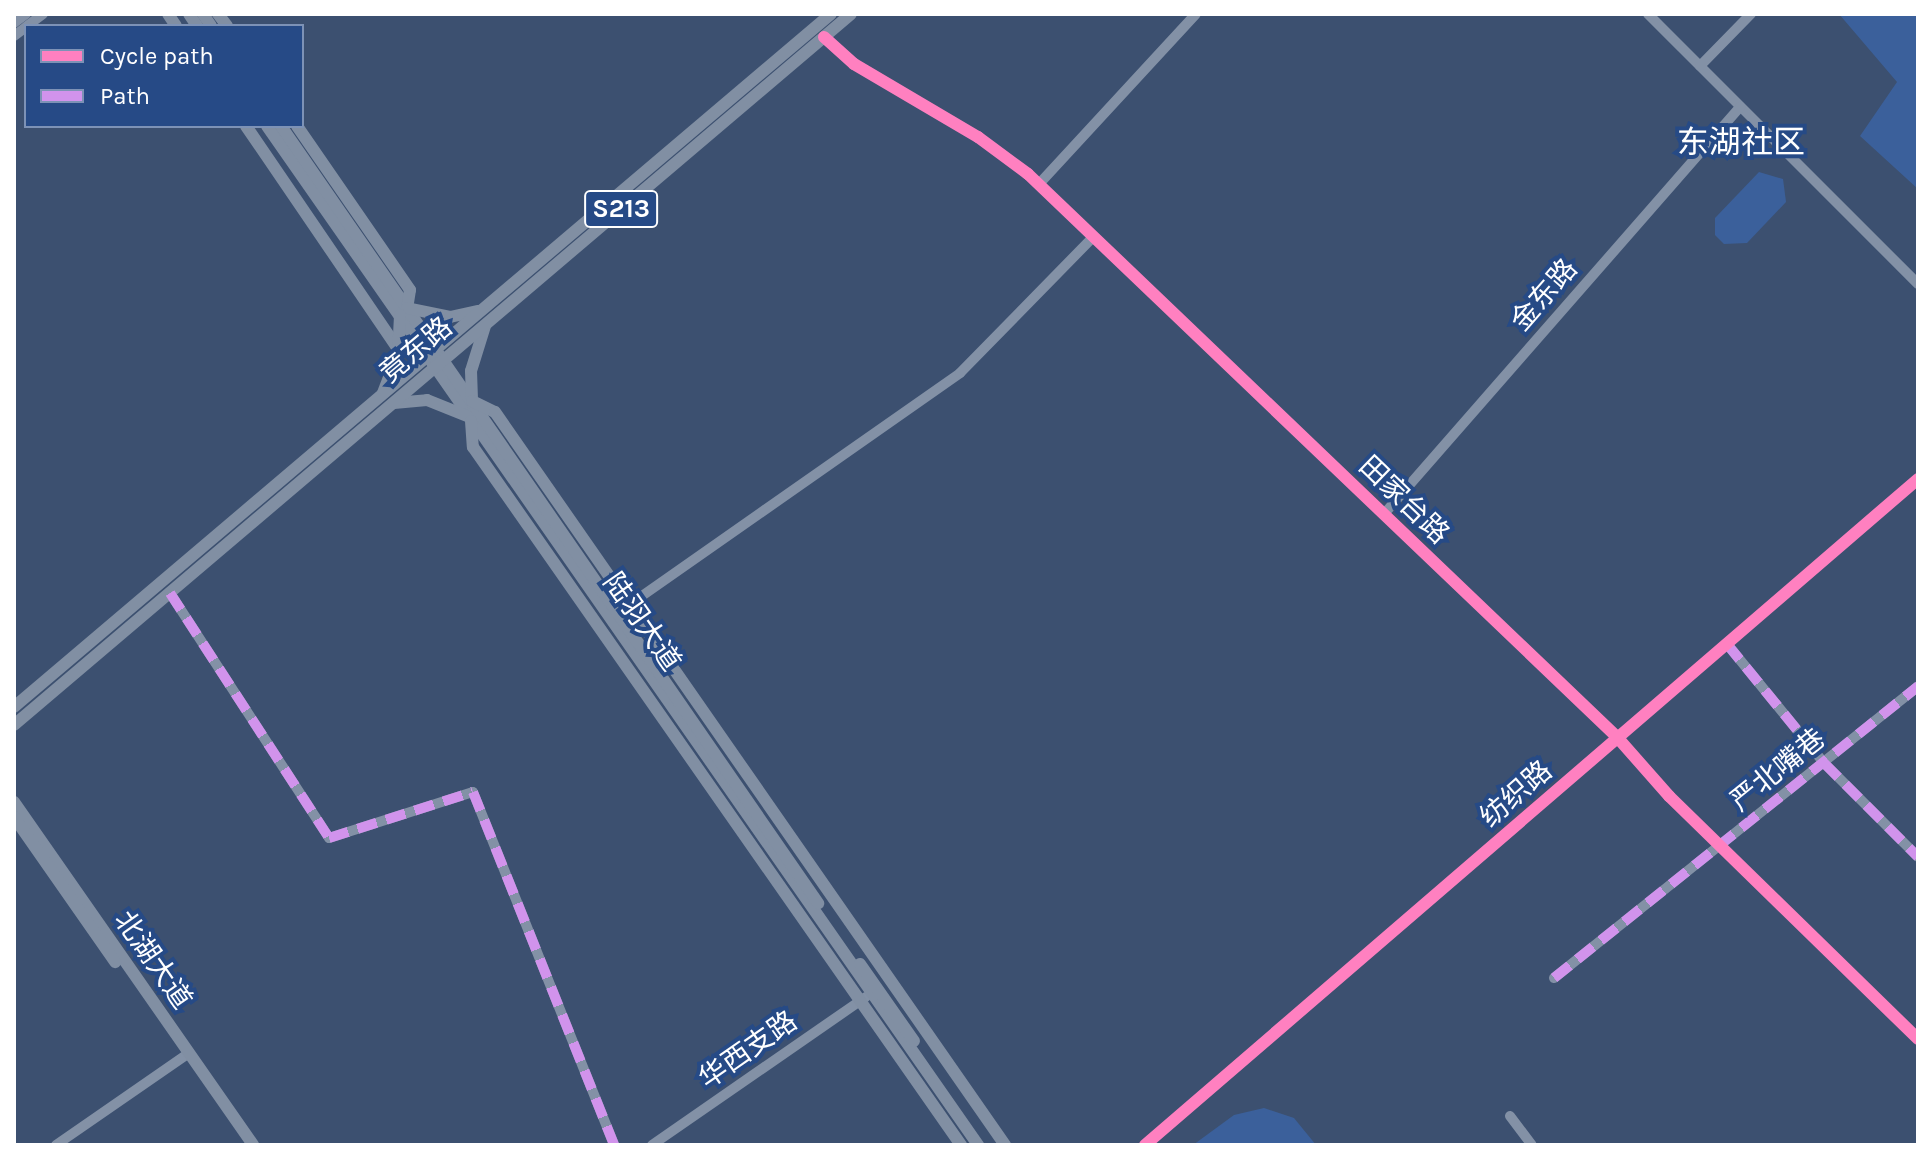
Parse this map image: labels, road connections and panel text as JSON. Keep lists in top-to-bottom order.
{
  "streets": {
    "main road": [
      "S213",
      "竟东路",
      "陆羽大道",
      "北湖大道"
    ],
    "street": [
      "金东路",
      "田家台路",
      "严北嘴巷",
      "纺织路",
      "华西支路"
    ]
  },
  "crossings": [
    ["金东路", "田家台路"],
    ["竟东路", "田家台路"],
    ["竟东路", "陆羽大道"],
    ["田家台路", "严北嘴巷"],
    ["田家台路", "纺织路"],
    ["陆羽大道", "华西支路"]
  ],
  "districts": ["东湖社区"],
  "legend": ["Cycle path", "Path"]
}
